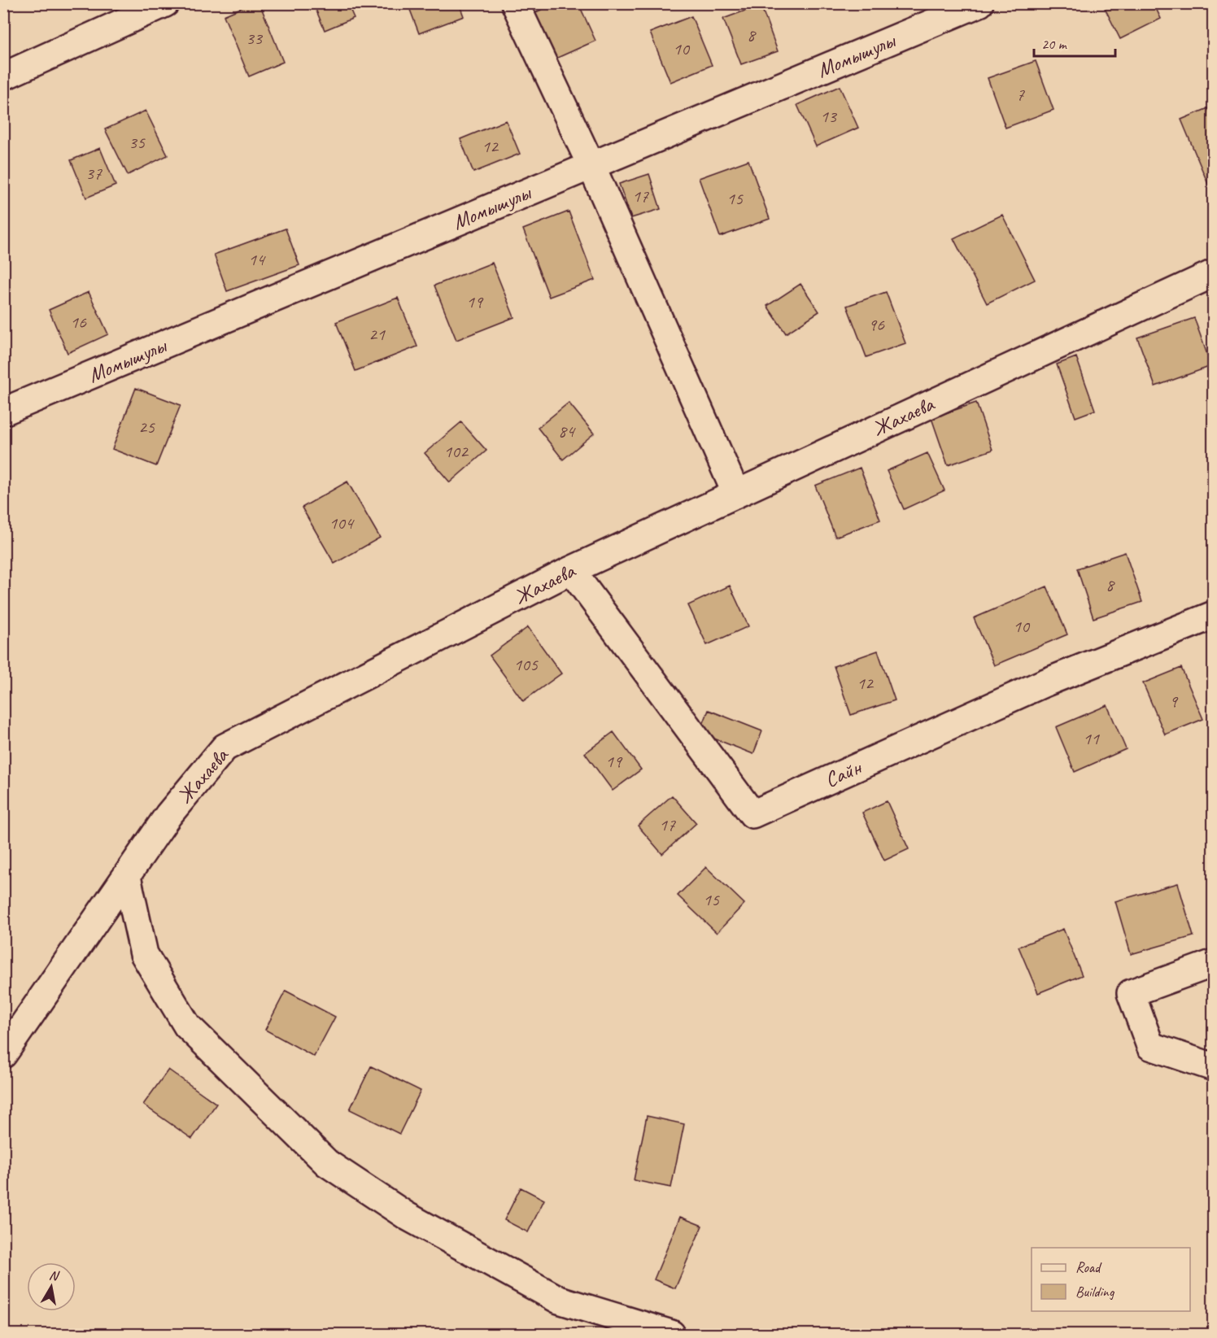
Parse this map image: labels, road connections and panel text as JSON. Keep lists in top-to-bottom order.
{
  "streets": {
    "street": ["Момышулы", "Жахаева", "Сайн"]
  },
  "crossings": [
    ["Жахаева", "Сайн"]
  ],
  "house_numbers": [
    "8",
    "33",
    "10",
    "7",
    "13",
    "35",
    "12",
    "37",
    "17",
    "15",
    "14",
    "19",
    "16",
    "96",
    "21",
    "25",
    "84",
    "102",
    "104",
    "8",
    "10",
    "105",
    "12",
    "9",
    "11",
    "19",
    "17",
    "15"
  ],
  "legend": ["Road", "Building"],
  "scale_bar": "20 m",
  "north": "top"
}
